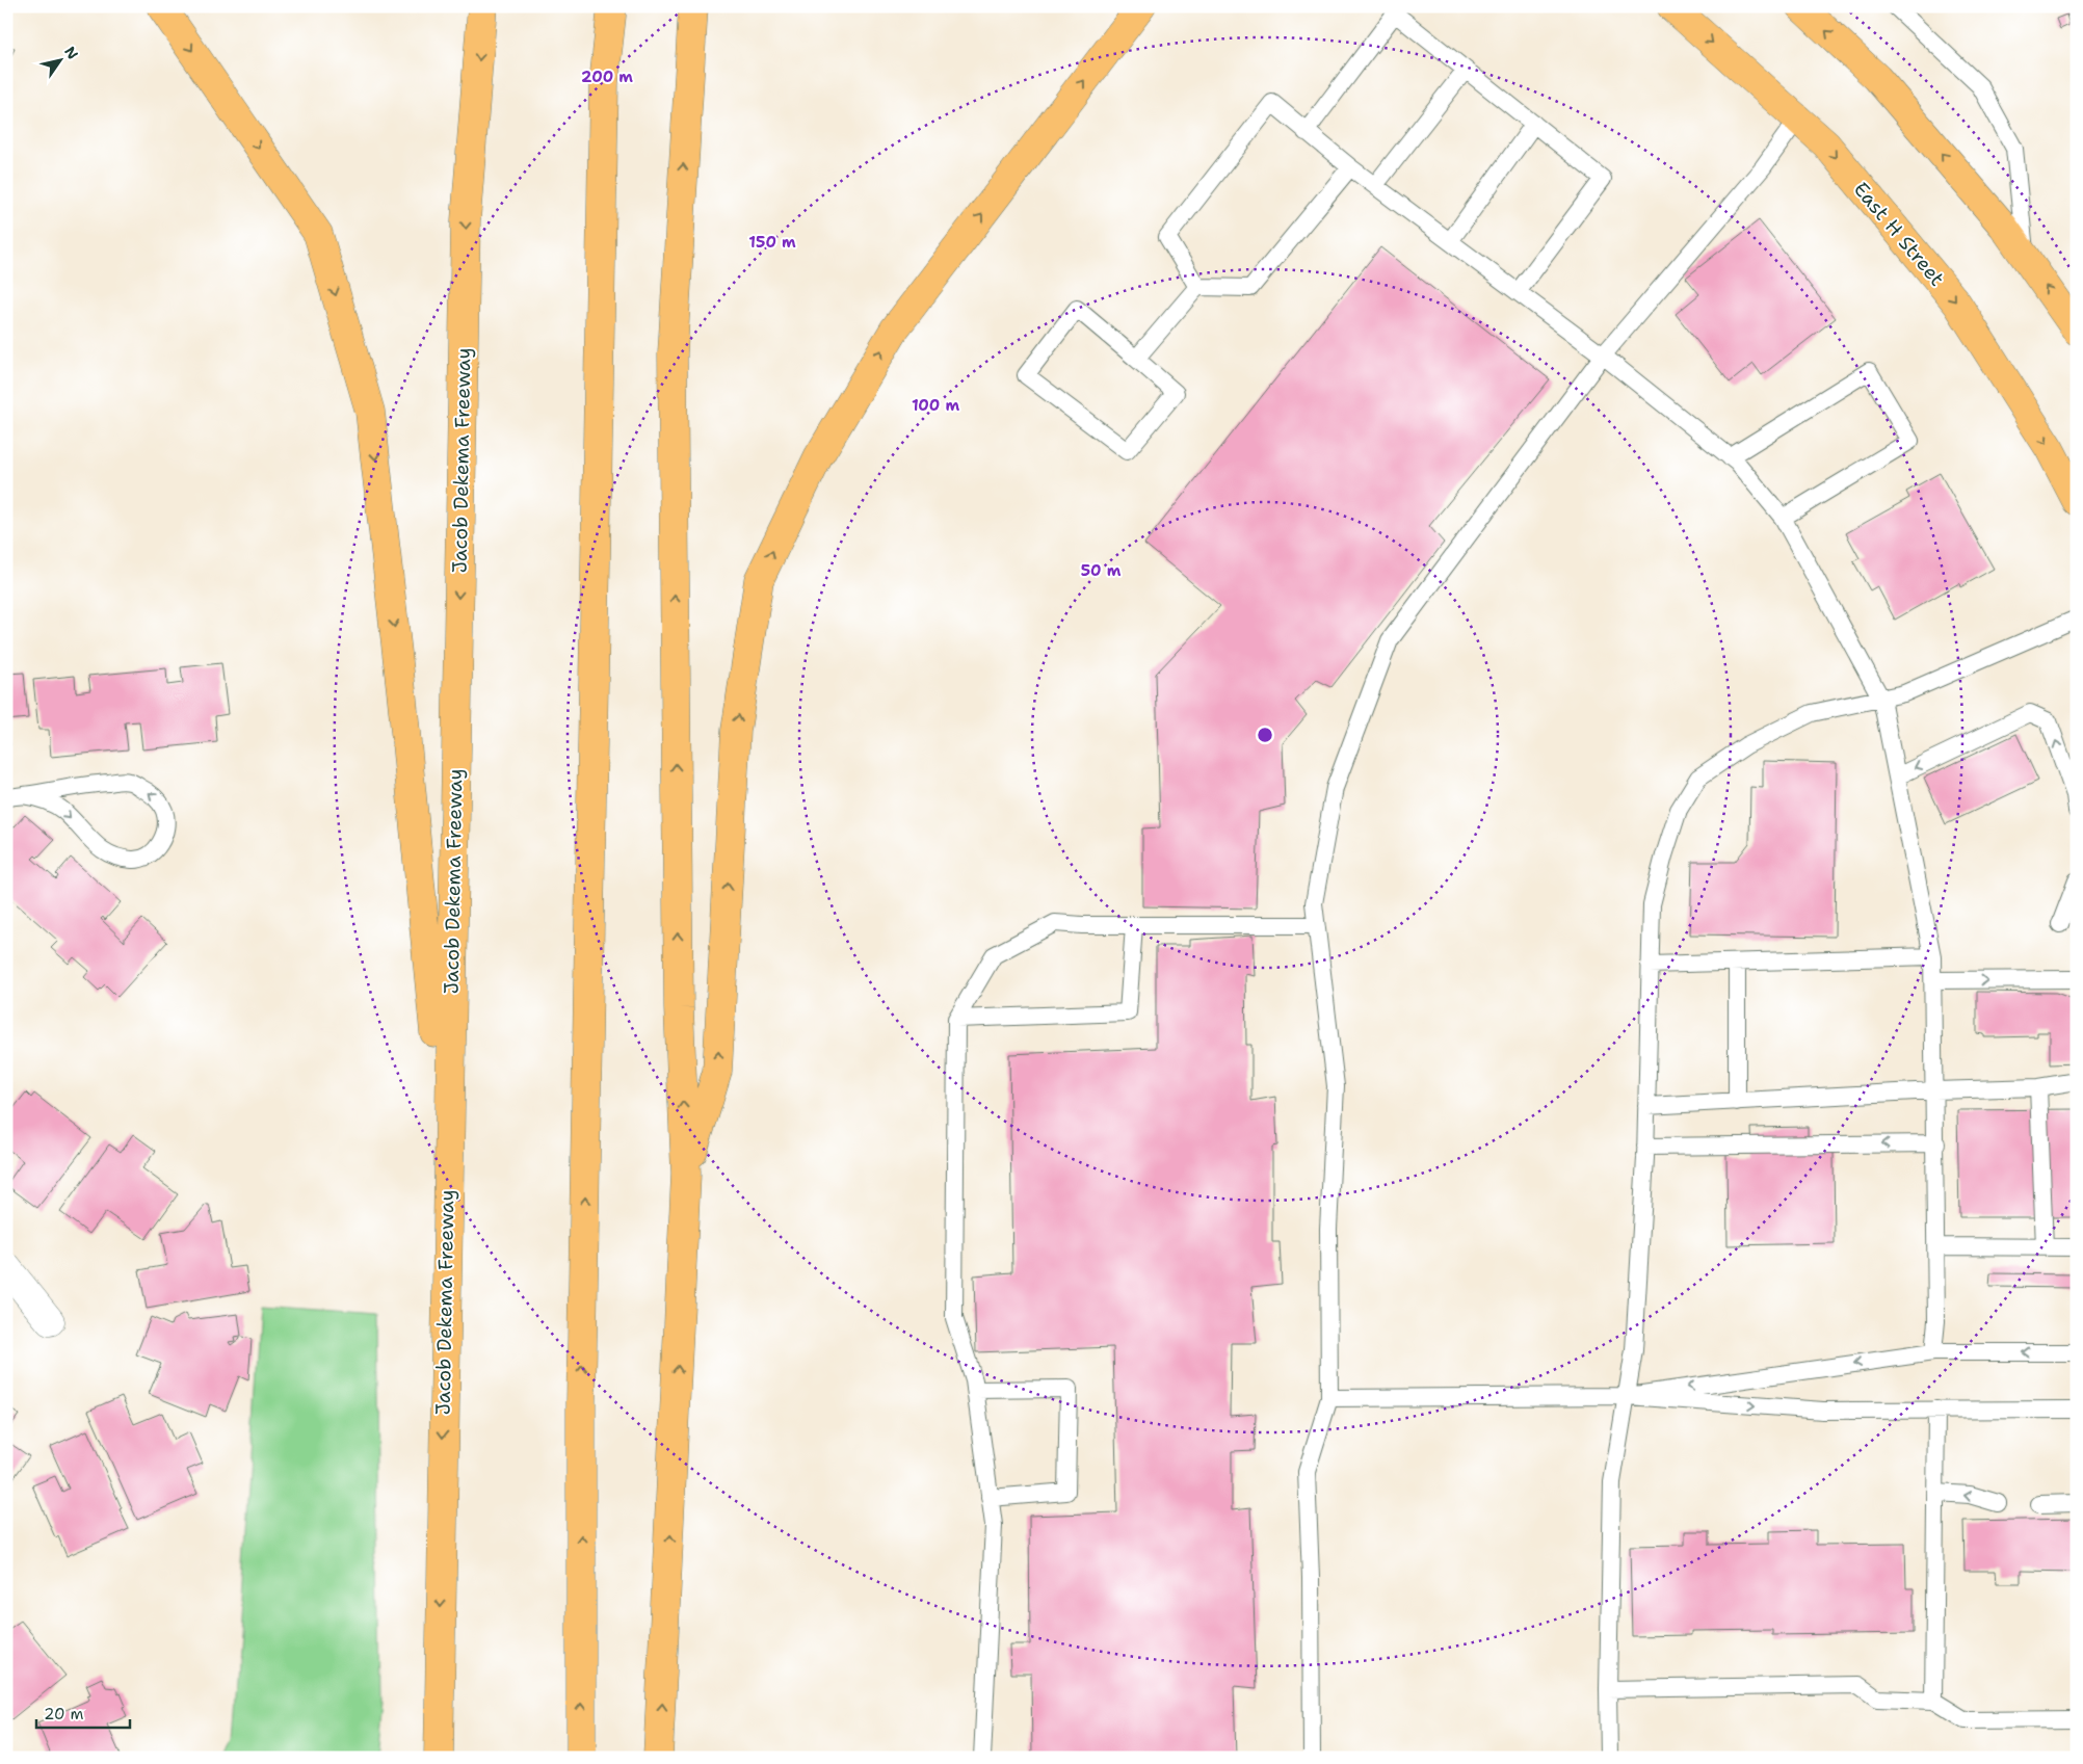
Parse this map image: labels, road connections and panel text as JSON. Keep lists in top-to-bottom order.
{
  "streets": {
    "main road": ["East H Street", "Jacob Dekema Freeway"]
  },
  "scale_bar": "20 m",
  "north": "top right",
  "rings": [
    "200 m",
    "150 m",
    "100 m",
    "50 m"
  ]
}
